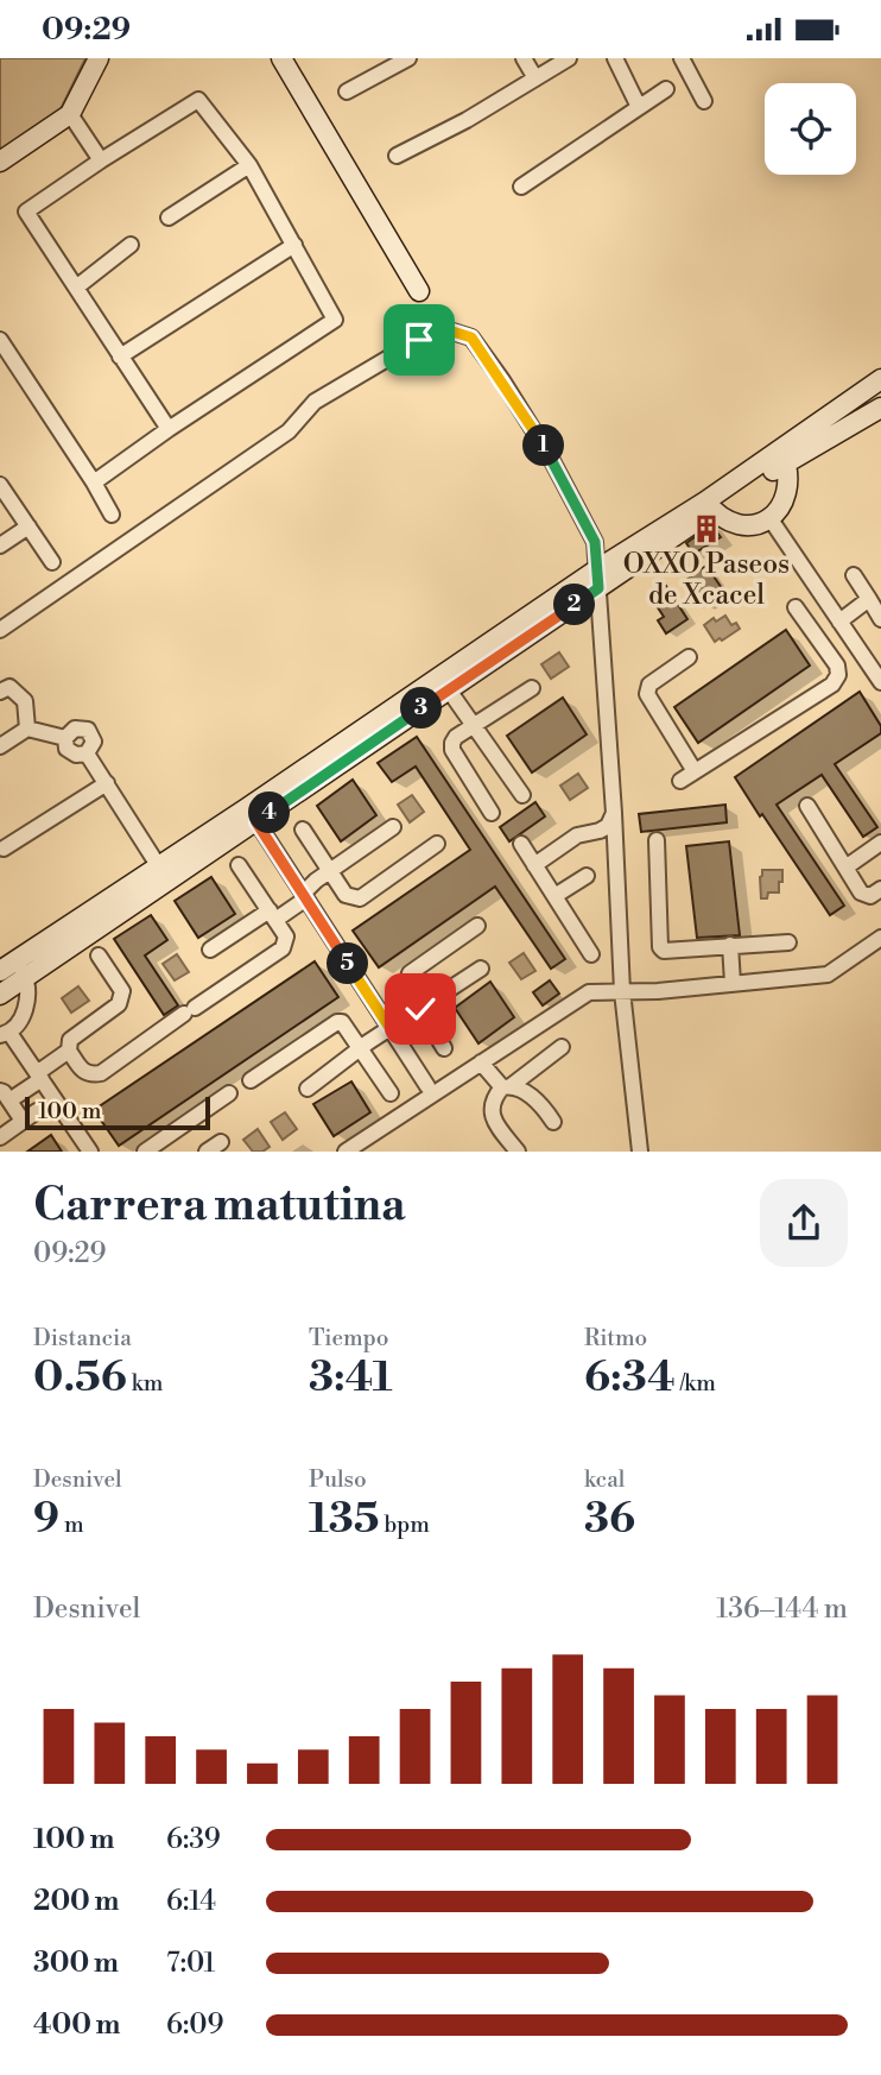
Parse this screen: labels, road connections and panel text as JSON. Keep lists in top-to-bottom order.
{
  "places": {
    "building": ["OXXO Paseos de Xcacel"]
  },
  "scale_bar": "100 m",
  "page": {
    "status": "09:29",
    "pins": [
      "1",
      "2",
      "3",
      "4",
      "5"
    ],
    "scale": "100 m",
    "heading": ["Carrera matutina", "09:29"],
    "stats": [
      ["Distancia", "0.56 km"],
      ["Tiempo", "3:41"],
      ["Ritmo", "6:34 /km"],
      ["Desnivel", "9 m"],
      ["Pulso", "135 bpm"],
      ["kcal", "36"]
    ],
    "chart": ["Desnivel", "136–144 m"],
    "list": [
      {
        "name": "100 m",
        "note": "6:39"
      },
      {
        "name": "200 m",
        "note": "6:14"
      },
      {
        "name": "300 m",
        "note": "7:01"
      },
      {
        "name": "400 m",
        "note": "6:09"
      }
    ]
  }
}
